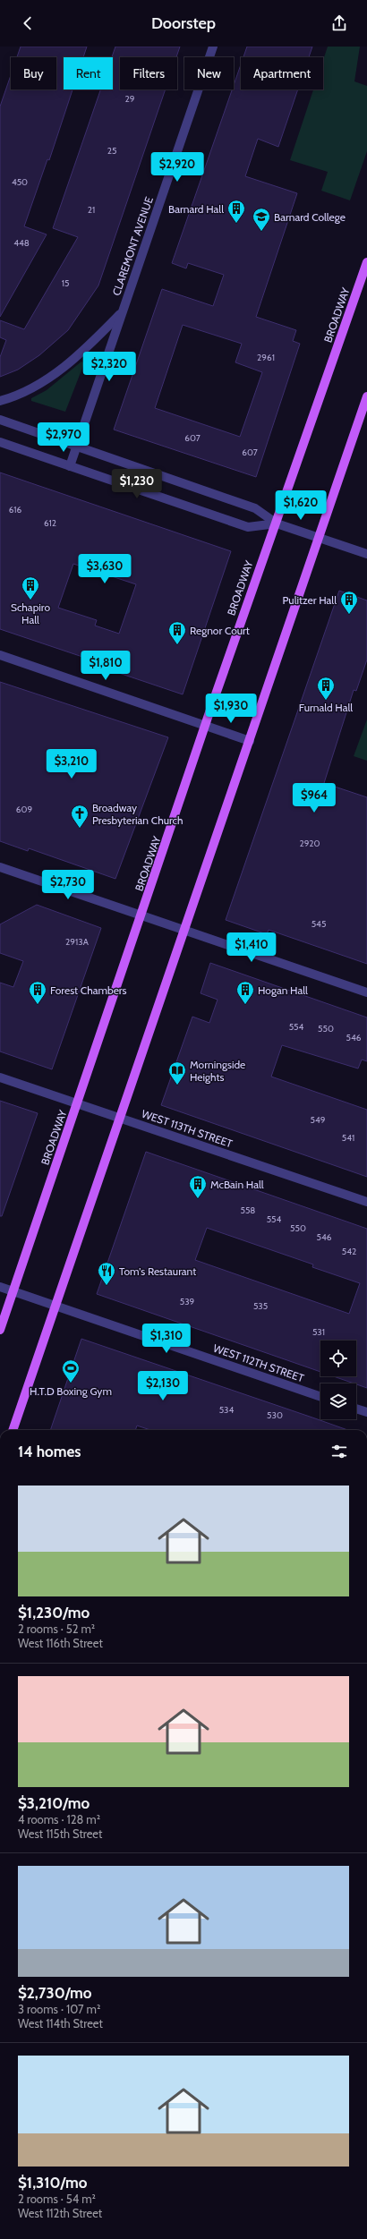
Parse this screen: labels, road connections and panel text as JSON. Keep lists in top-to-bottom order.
{
  "streets": {
    "main road": ["BROADWAY"],
    "street": ["CLAREMONT AVENUE", "WEST 113TH STREET", "WEST 112TH STREET"]
  },
  "crossings": [
    ["BROADWAY", "WEST 113TH STREET"],
    ["BROADWAY", "WEST 112TH STREET"]
  ],
  "places": {
    "building": [
      "Barnard Hall",
      "Schapiro Hall",
      "Pulitzer Hall",
      "Regnor Court",
      "Furnald Hall",
      "Forest Chambers",
      "Hogan Hall",
      "McBain Hall"
    ],
    "school or university": ["Barnard College"],
    "church": ["Broadway Presbyterian Church"],
    "library": ["Morningside Heights"],
    "restaurant": ["Tom's Restaurant"],
    "sports": ["H.T.D Boxing Gym"]
  },
  "house_numbers": [
    "29",
    "25",
    "450",
    "21",
    "448",
    "15",
    "2961",
    "607",
    "607",
    "616",
    "612",
    "609",
    "2920",
    "545",
    "2913A",
    "554",
    "550",
    "546",
    "549",
    "541",
    "558",
    "554",
    "550",
    "546",
    "542",
    "539",
    "535",
    "531",
    "534",
    "530"
  ],
  "page": {
    "header": "Doorstep",
    "chip": [
      "Buy",
      "Rent",
      "Filters",
      "New",
      "Apartment"
    ],
    "price": [
      "$2,920",
      "$2,320",
      "$2,970",
      "$1,230",
      "$1,620",
      "$3,630",
      "$1,810",
      "$1,930",
      "$3,210",
      "$964",
      "$2,730",
      "$1,410",
      "$1,310",
      "$2,130"
    ],
    "heading": "14 homes",
    "list": [
      {
        "name": "$1,230/mo",
        "note": "2 rooms · 52 m² · West 116th Street"
      },
      {
        "name": "$3,210/mo",
        "note": "4 rooms · 128 m² · West 115th Street"
      },
      {
        "name": "$2,730/mo",
        "note": "3 rooms · 107 m² · West 114th Street"
      },
      {
        "name": "$1,310/mo",
        "note": "2 rooms · 54 m² · West 112th Street"
      }
    ]
  }
}
